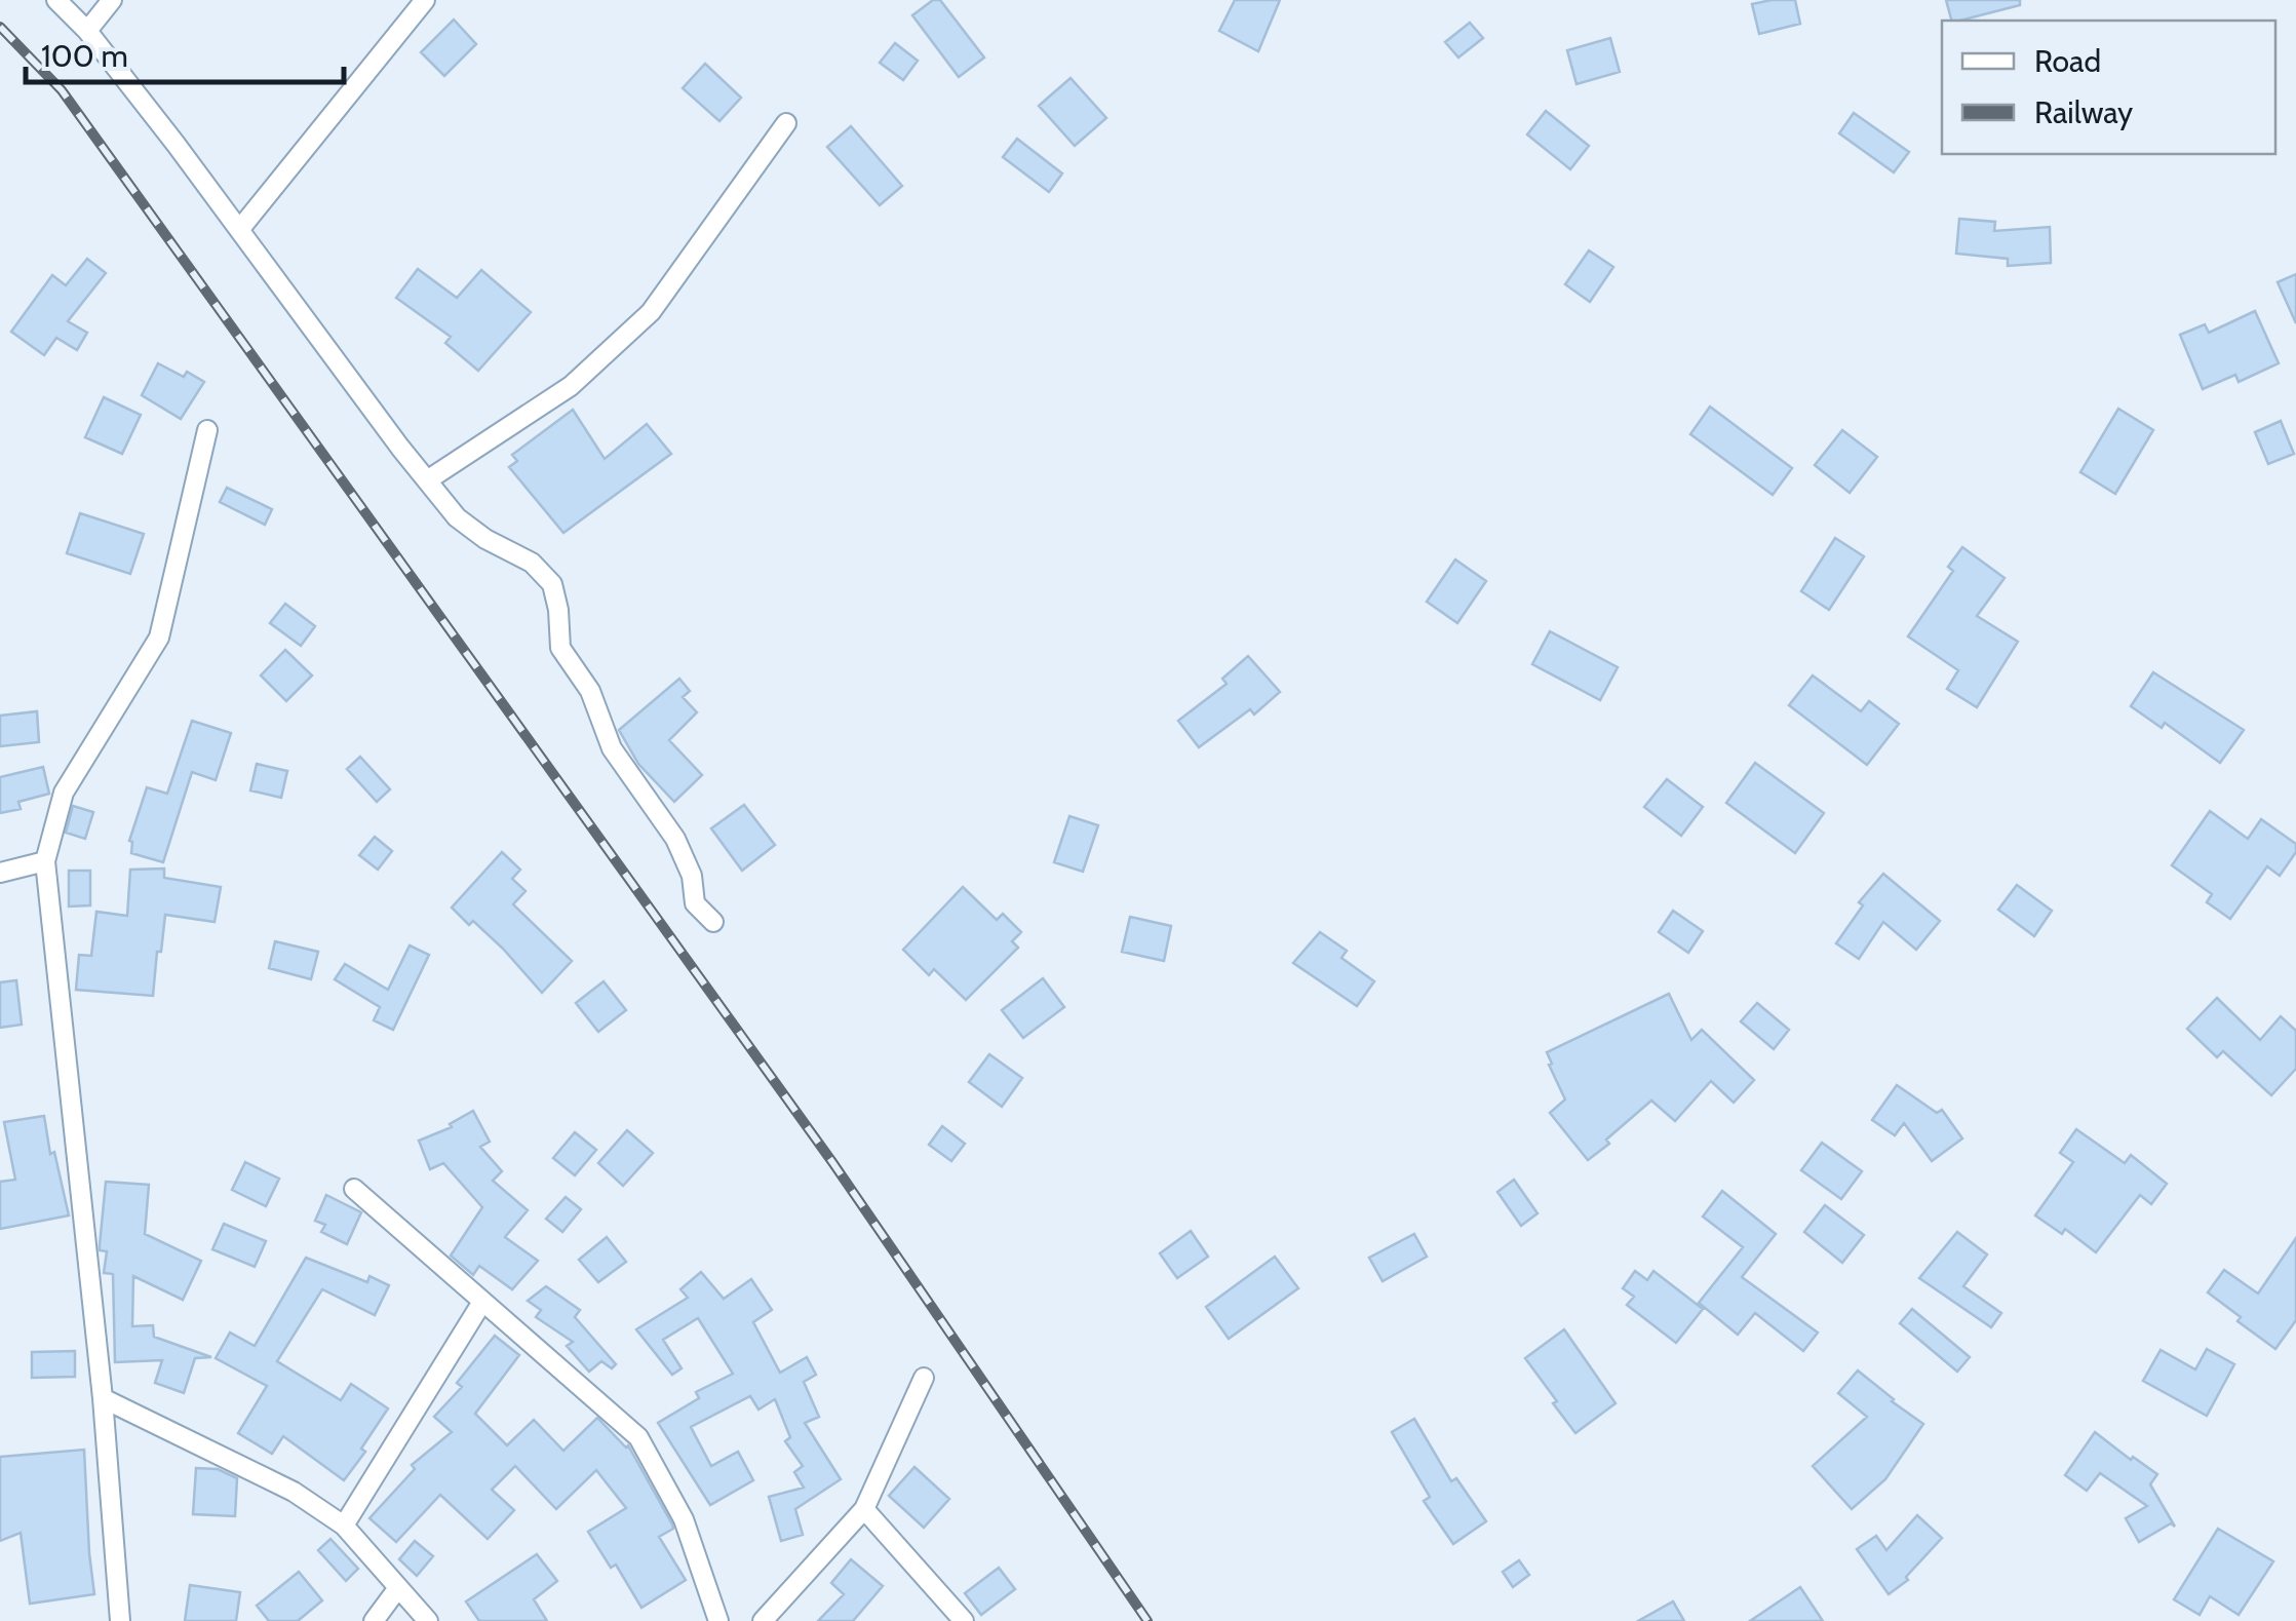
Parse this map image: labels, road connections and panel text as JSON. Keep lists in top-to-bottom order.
{
  "legend": ["Road", "Railway"],
  "scale_bar": "100 m"
}
